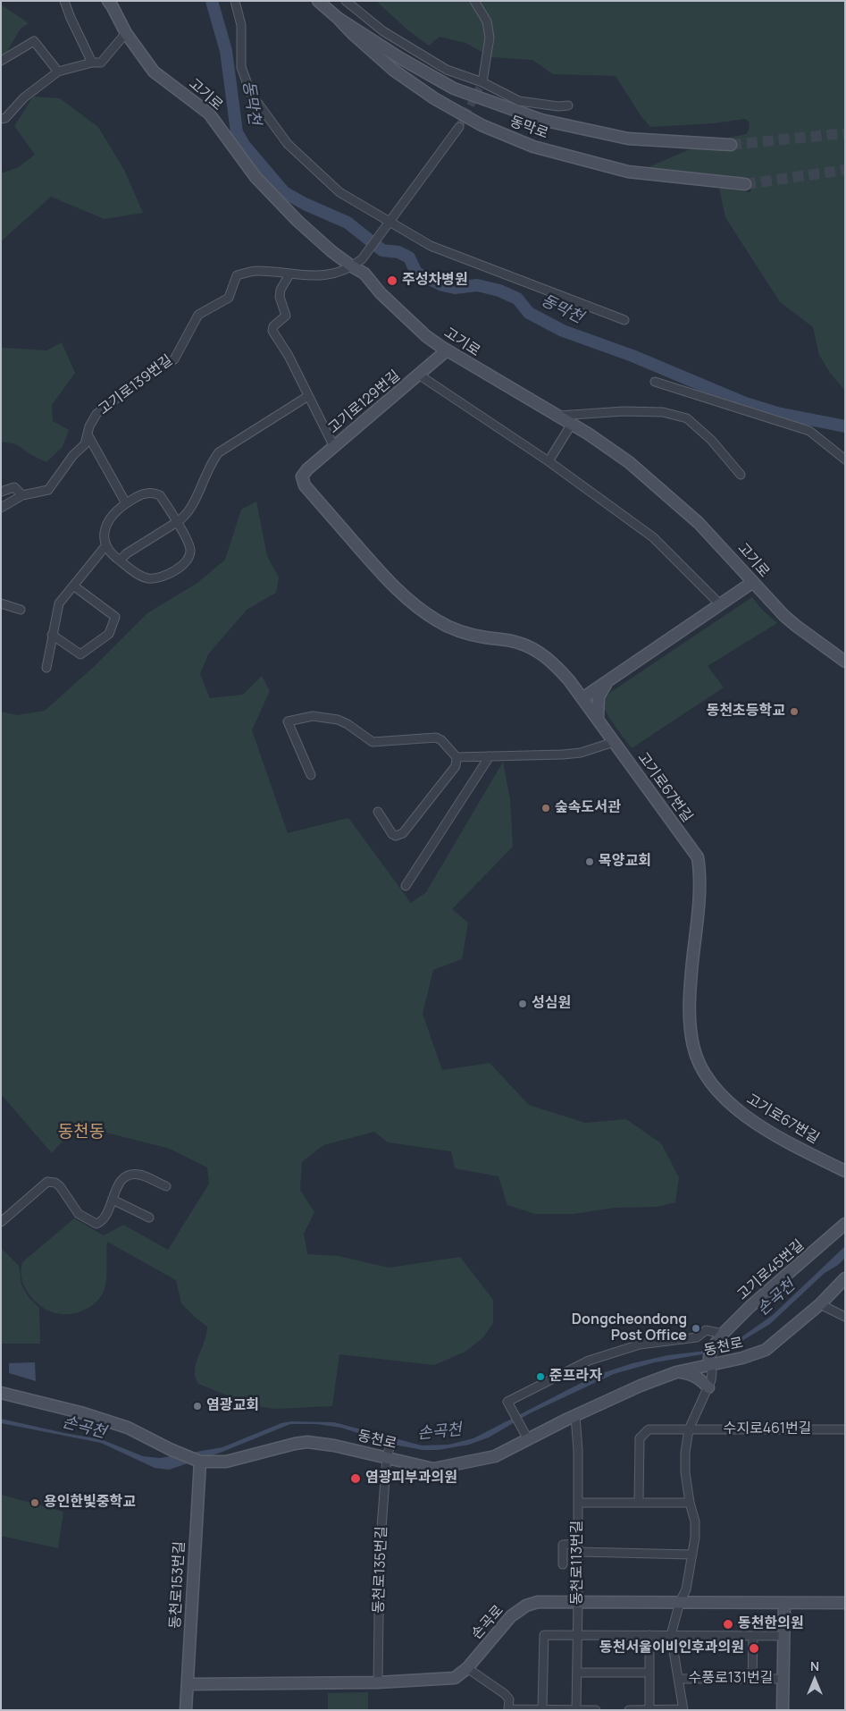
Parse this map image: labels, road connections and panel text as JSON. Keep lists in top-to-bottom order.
{
  "streets": {
    "street": [
      "고기로",
      "동막로",
      "고기로139번길",
      "고기로129번길",
      "고기로67번길",
      "고기로45번길",
      "동천로",
      "수지로461번길",
      "동천로113번길",
      "동천로135번길",
      "동천로153번길",
      "손곡로",
      "수풍로131번길"
    ]
  },
  "crossings": [
    ["고기로", "고기로139번길"],
    ["고기로", "고기로129번길"],
    ["고기로129번길", "고기로67번길"],
    ["동천로", "동천로113번길"],
    ["동천로", "동천로135번길"],
    ["동천로", "동천로153번길"],
    ["동천로113번길", "손곡로"],
    ["동천로135번길", "손곡로"],
    ["동천로153번길", "손곡로"]
  ],
  "districts": ["동천동"],
  "water": ["동막천", "손곡천"],
  "places": [
    "주성차병원",
    "동천초등학교",
    "숲속도서관",
    "목양교회",
    "성심원",
    "Dongcheondong Post Office",
    "준프라자",
    "염광교회",
    "염광피부과의원",
    "용인한빛중학교",
    "동천한의원",
    "동천서울이비인후과의원"
  ],
  "north": "top"
}
